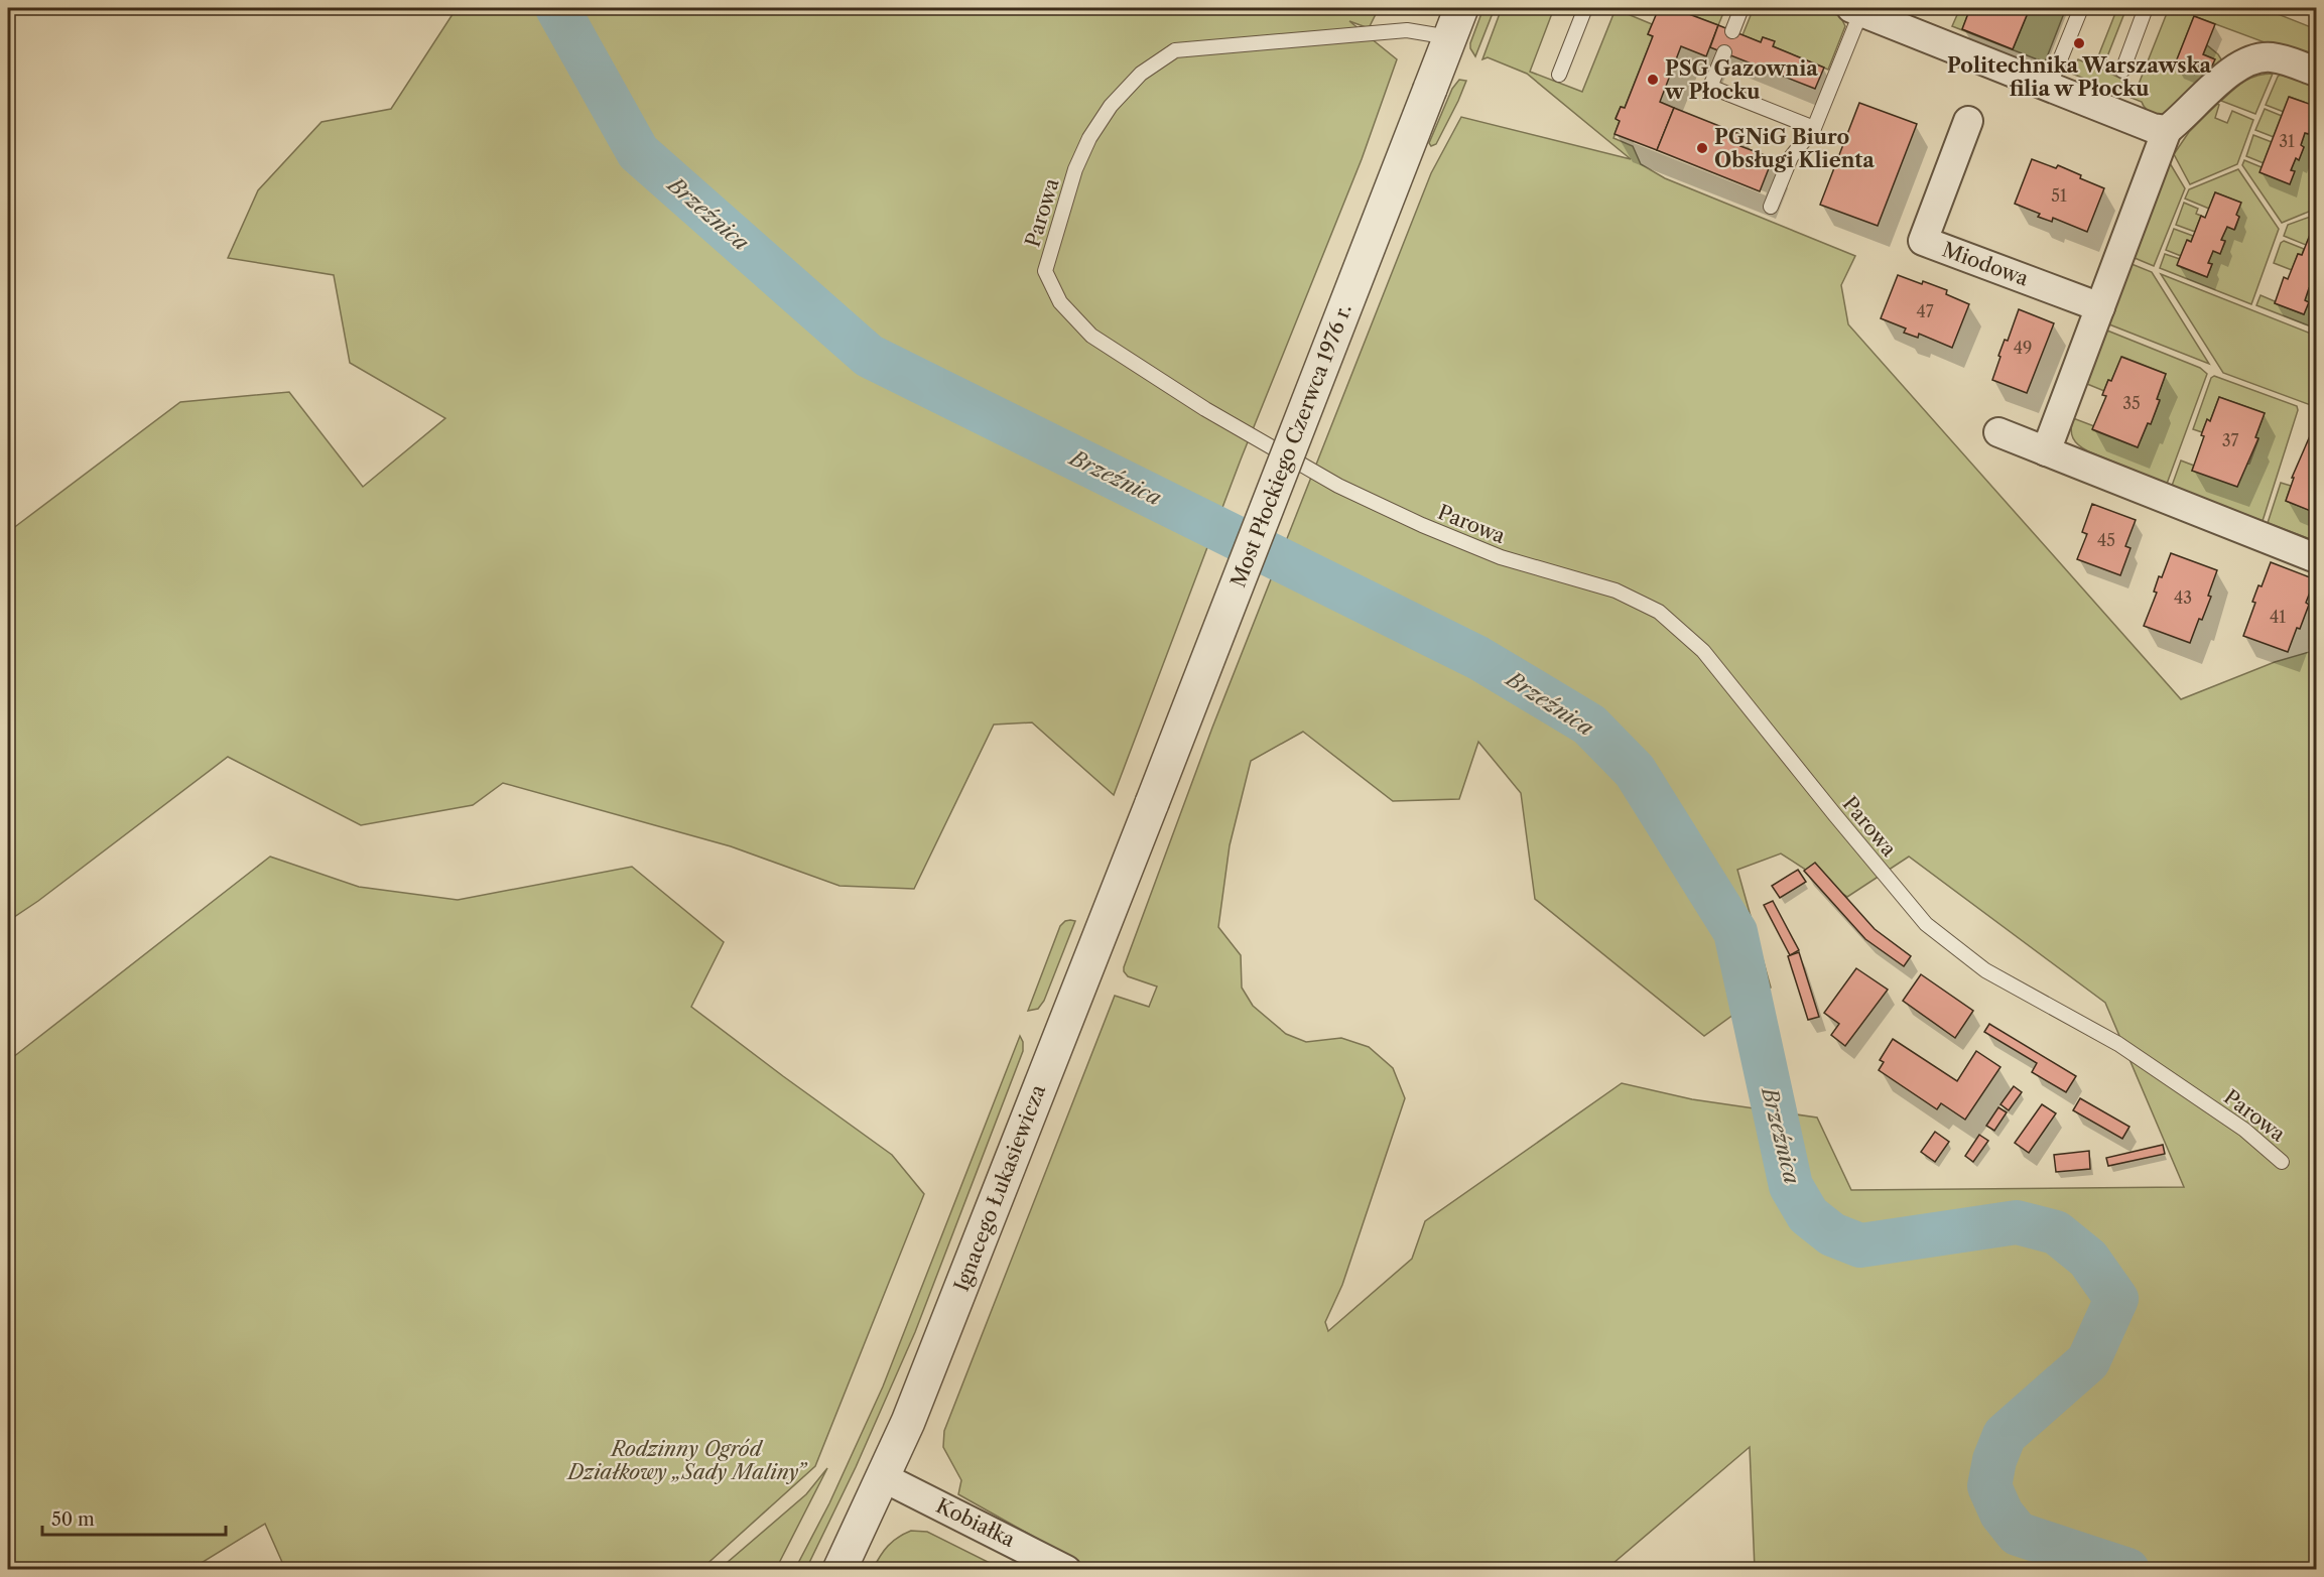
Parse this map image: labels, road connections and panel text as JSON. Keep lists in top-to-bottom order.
{
  "streets": {
    "street": [
      "Miodowa",
      "Most Płockiego Czerwca 1976 r.",
      "Ignacego Łukasiewicza",
      "Kobiałka"
    ],
    "lane": ["Parowa"]
  },
  "crossings": [
    ["Parowa", "Most Płockiego Czerwca 1976 r."],
    ["Most Płockiego Czerwca 1976 r.", "Ignacego Łukasiewicza"],
    ["Ignacego Łukasiewicza", "Kobiałka"]
  ],
  "water": ["Brzeźnica"],
  "parks": ["Rodzinny Ogród Działkowy „Sady Maliny”"],
  "places": ["Politechnika Warszawska filia w Płocku", "PSG Gazownia w Płocku", "PGNiG Biuro Obsługi Klienta"],
  "house_numbers": [
    "31",
    "51",
    "47",
    "49",
    "35",
    "37",
    "45",
    "43",
    "41"
  ],
  "scale_bar": "50 m"
}
